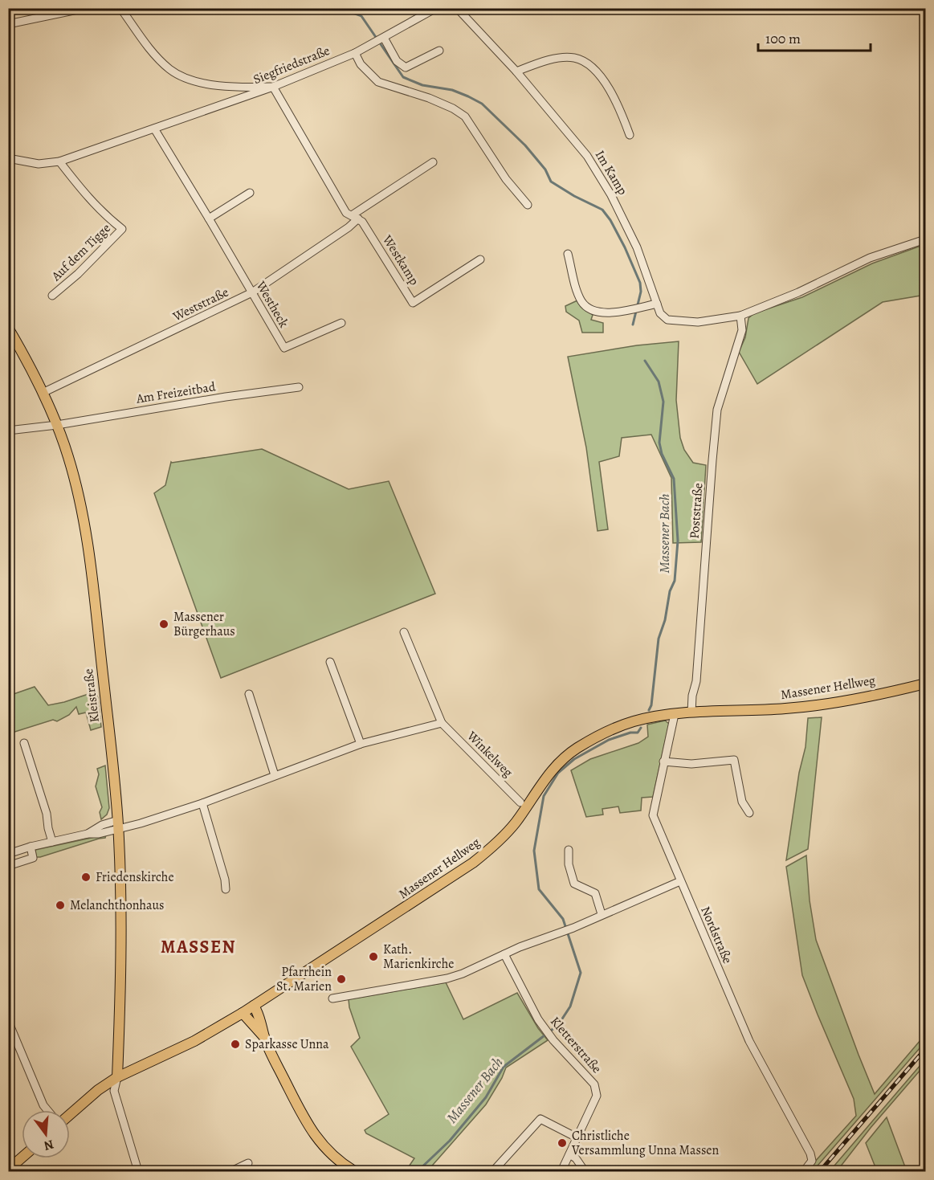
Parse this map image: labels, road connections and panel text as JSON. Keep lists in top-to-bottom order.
{
  "streets": {
    "main road": ["Massener Hellweg", "Kleistraße"],
    "street": [
      "Siegfriedstraße",
      "Im Kamp",
      "Auf dem Tigge",
      "Westkamp",
      "Weststraße",
      "Westheck",
      "Am Freizeitbad",
      "Poststraße",
      "Winkelweg",
      "Nordstraße",
      "Kletterstraße"
    ]
  },
  "crossings": [
    ["Siegfriedstraße", "Auf dem Tigge"],
    ["Siegfriedstraße", "Westkamp"],
    ["Siegfriedstraße", "Westheck"],
    ["Im Kamp", "Poststraße"],
    ["Westkamp", "Weststraße"],
    ["Weststraße", "Westheck"],
    ["Weststraße", "Kleistraße"],
    ["Am Freizeitbad", "Kleistraße"],
    ["Poststraße", "Massener Hellweg"],
    ["Massener Hellweg", "Kleistraße"],
    ["Massener Hellweg", "Nordstraße"]
  ],
  "districts": ["MASSEN"],
  "water": ["Massener Bach"],
  "places": [
    "Massener Bürgerhaus",
    "Friedenskirche",
    "Melanchthonhaus",
    "Kath. Marienkirche",
    "Pfarrhein St. Marien",
    "Sparkasse Unna",
    "Christliche Versammlung Unna Massen"
  ],
  "scale_bar": "100 m",
  "north": "bottom"
}
